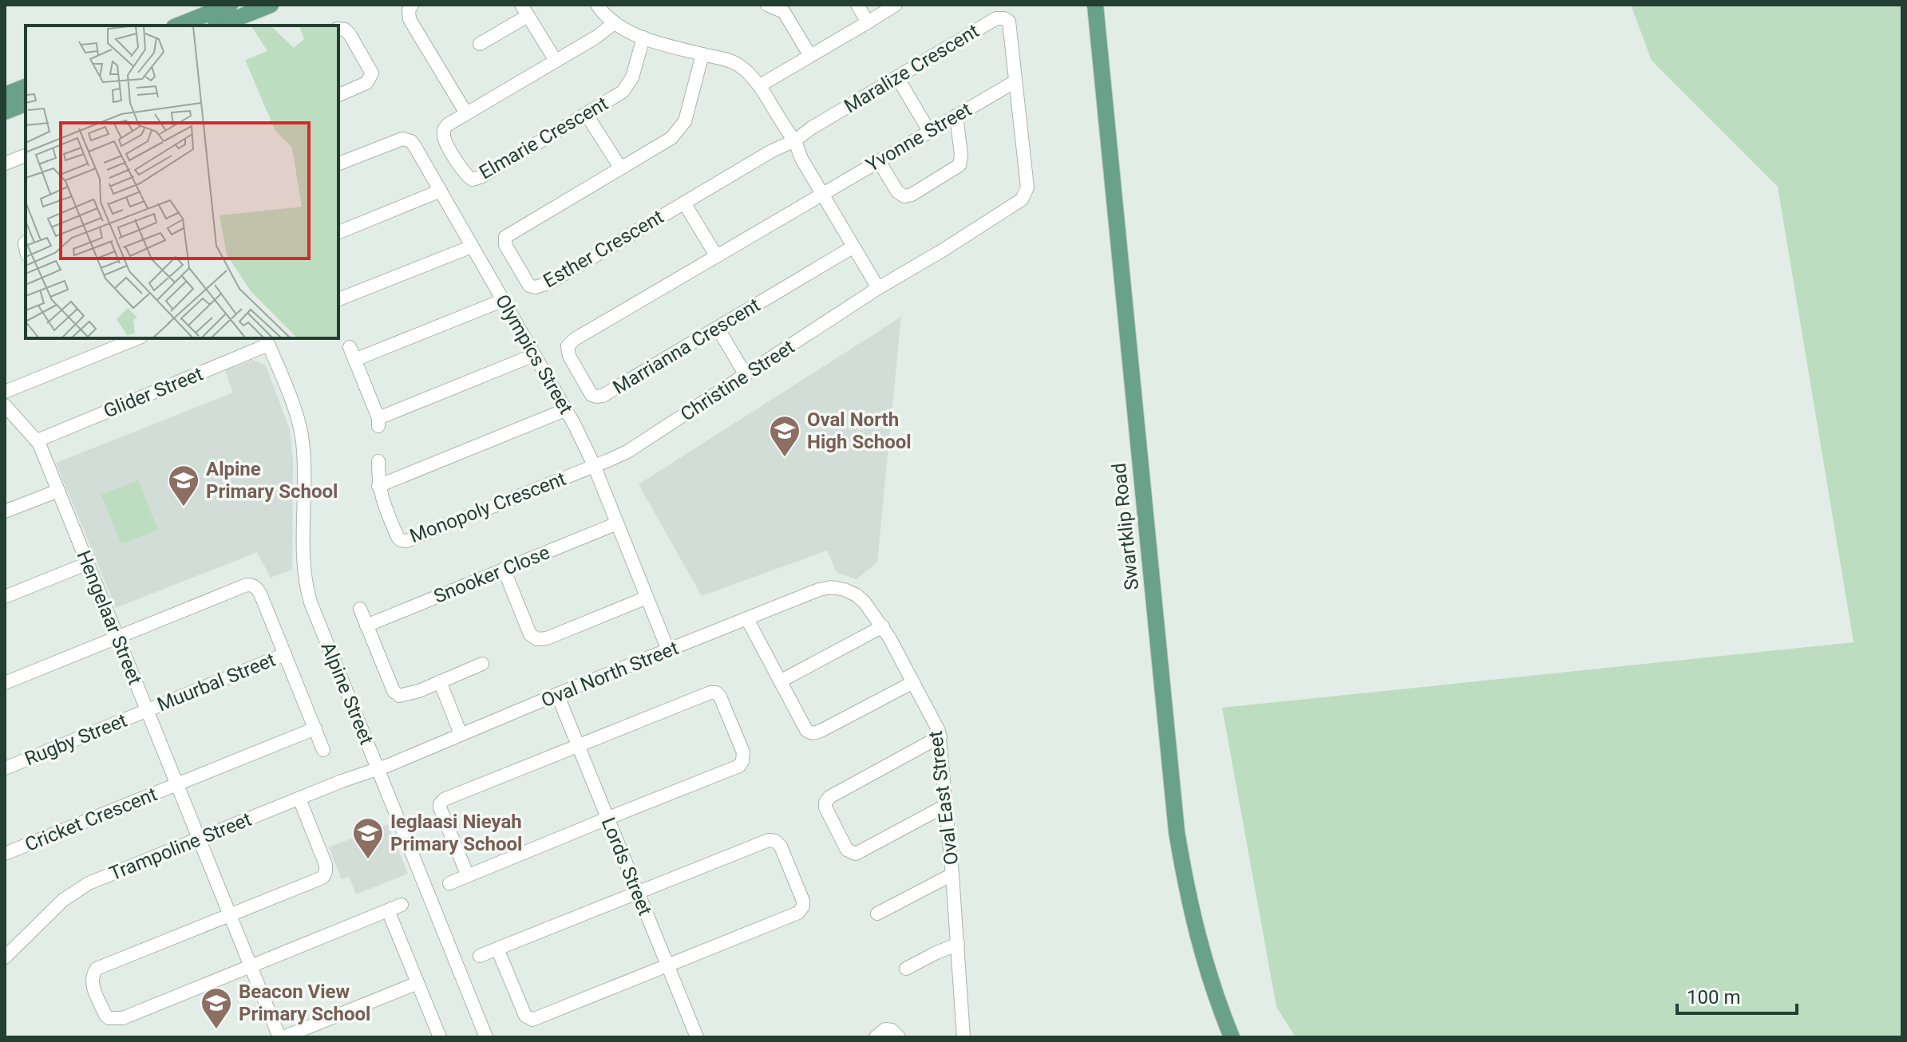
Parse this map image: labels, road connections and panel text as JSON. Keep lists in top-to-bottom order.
{
  "streets": {
    "main road": ["Swartklip Road"],
    "street": [
      "Maralize Crescent",
      "Yvonne Street",
      "Elmarie Crescent",
      "Esther Crescent",
      "Marrianna Crescent",
      "Olympics Street",
      "Christine Street",
      "Glider Street",
      "Monopoly Crescent",
      "Snooker Close",
      "Hengelaar Street",
      "Oval North Street",
      "Muurbal Street",
      "Alpine Street",
      "Rugby Street",
      "Oval East Street",
      "Cricket Crescent",
      "Trampoline Street",
      "Lords Street"
    ]
  },
  "crossings": [
    ["Maralize Crescent", "Yvonne Street"],
    ["Maralize Crescent", "Esther Crescent"],
    ["Maralize Crescent", "Christine Street"],
    ["Yvonne Street", "Marrianna Crescent"],
    ["Olympics Street", "Christine Street"],
    ["Olympics Street", "Monopoly Crescent"],
    ["Olympics Street", "Snooker Close"],
    ["Olympics Street", "Oval North Street"],
    ["Christine Street", "Monopoly Crescent"],
    ["Glider Street", "Hengelaar Street"],
    ["Glider Street", "Alpine Street"],
    ["Hengelaar Street", "Muurbal Street"],
    ["Hengelaar Street", "Rugby Street"],
    ["Hengelaar Street", "Cricket Crescent"],
    ["Hengelaar Street", "Trampoline Street"],
    ["Oval North Street", "Alpine Street"],
    ["Oval North Street", "Oval East Street"],
    ["Oval North Street", "Trampoline Street"],
    ["Oval North Street", "Lords Street"],
    ["Muurbal Street", "Rugby Street"],
    ["Alpine Street", "Trampoline Street"]
  ],
  "places": {
    "school or university": [
      "Oval North High School",
      "Alpine Primary School",
      "Ieglaasi Nieyah Primary School",
      "Beacon View Primary School"
    ]
  },
  "scale_bar": "100 m"
}
